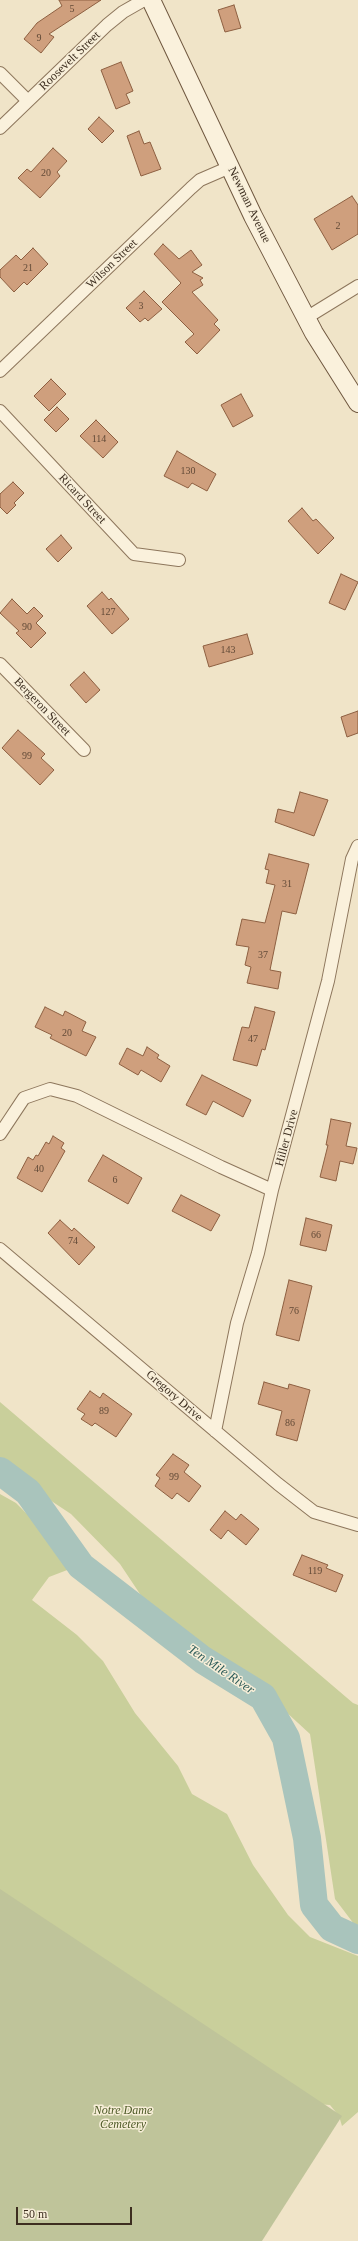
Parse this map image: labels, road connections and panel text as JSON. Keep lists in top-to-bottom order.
{
  "streets": {
    "main road": ["Newman Avenue"],
    "street": [
      "Roosevelt Street",
      "Wilson Street",
      "Ricard Street",
      "Bergeron Street",
      "Hiller Drive",
      "Gregory Drive"
    ]
  },
  "crossings": [
    ["Newman Avenue", "Wilson Street"],
    ["Hiller Drive", "Gregory Drive"]
  ],
  "water": ["Ten Mile River"],
  "parks": ["Notre Dame Cemetery"],
  "house_numbers": [
    "5",
    "9",
    "20",
    "2",
    "21",
    "3",
    "114",
    "130",
    "127",
    "90",
    "143",
    "99",
    "31",
    "37",
    "20",
    "47",
    "40",
    "6",
    "66",
    "74",
    "76",
    "89",
    "86",
    "99",
    "119"
  ],
  "scale_bar": "50 m"
}
